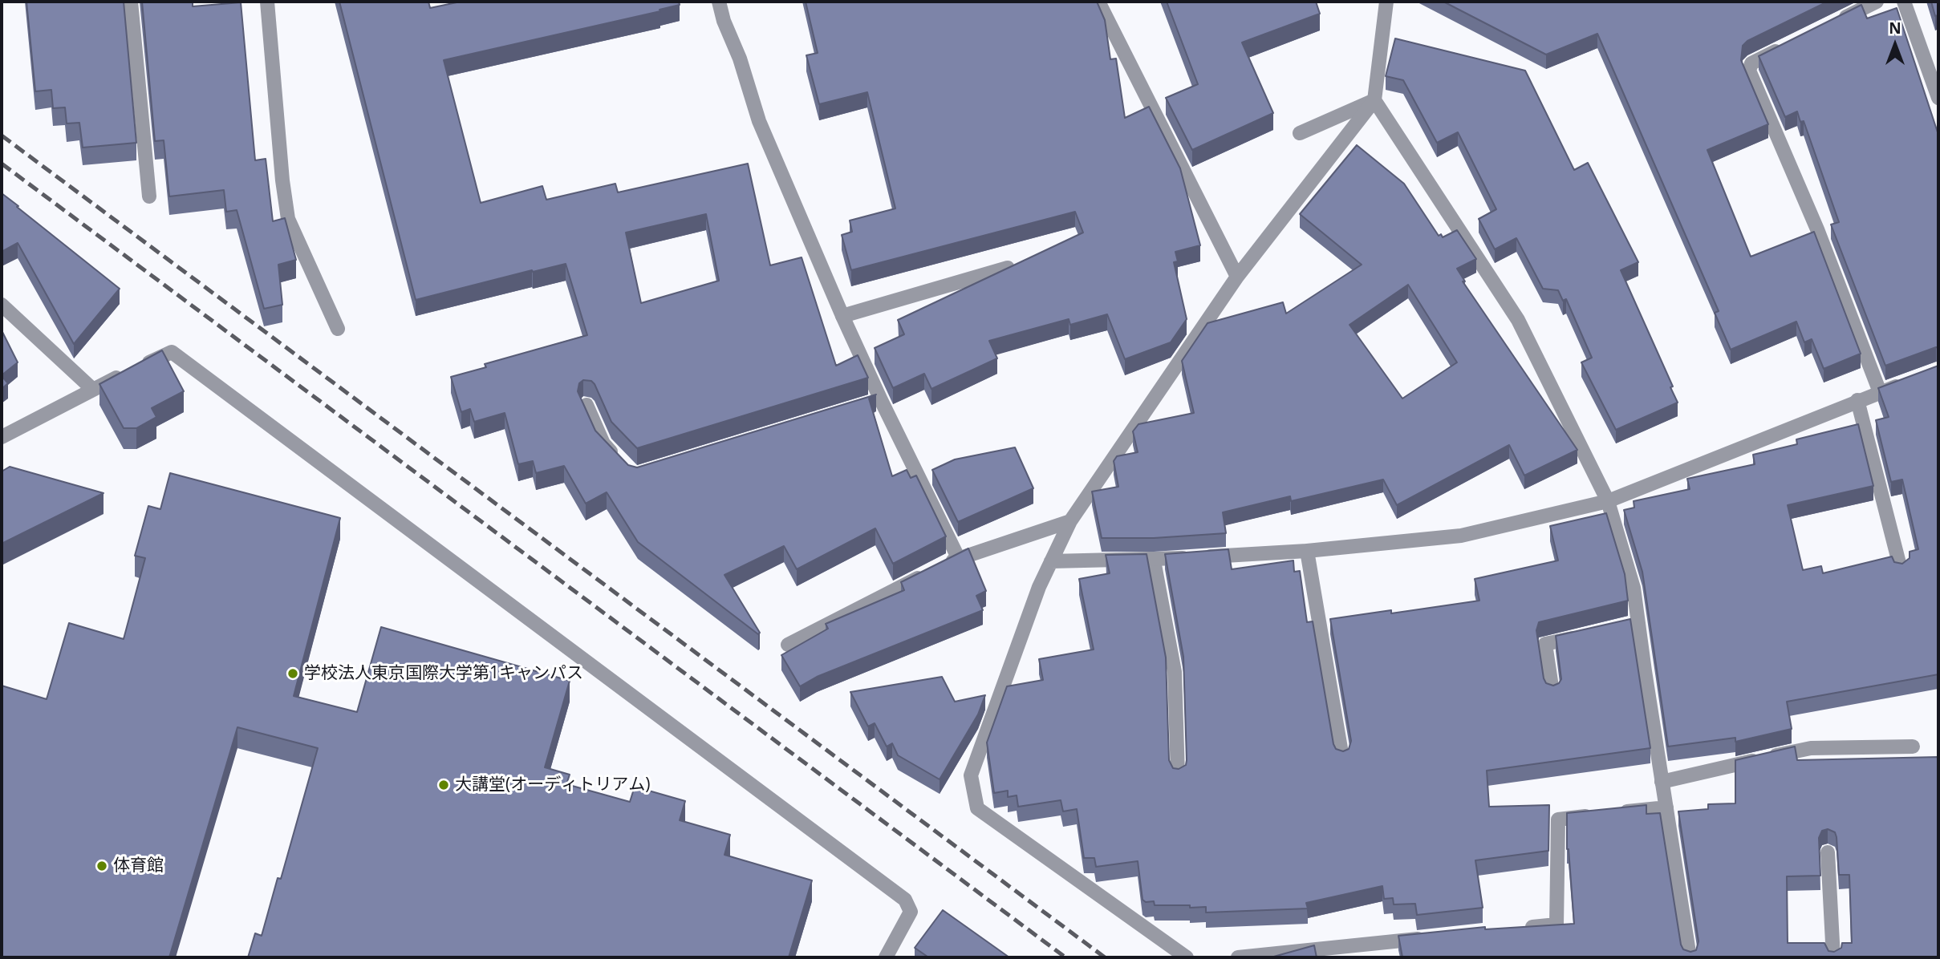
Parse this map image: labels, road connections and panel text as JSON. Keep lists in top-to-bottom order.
{
  "places": ["学校法人東京国際大学第1キャンパス", "大講堂(オーディトリアム)", "体育館"],
  "north": "top"
}
